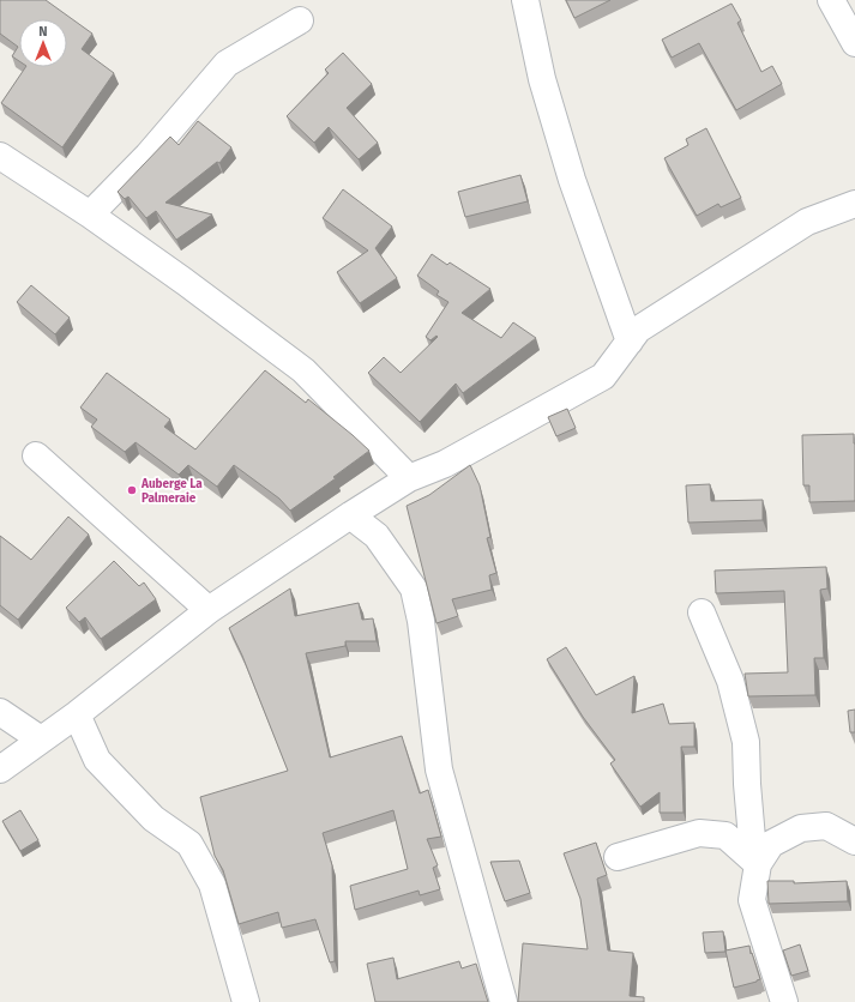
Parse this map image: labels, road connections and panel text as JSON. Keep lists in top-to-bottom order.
{
  "places": ["Auberge La Palmeraie"],
  "north": "top"
}
